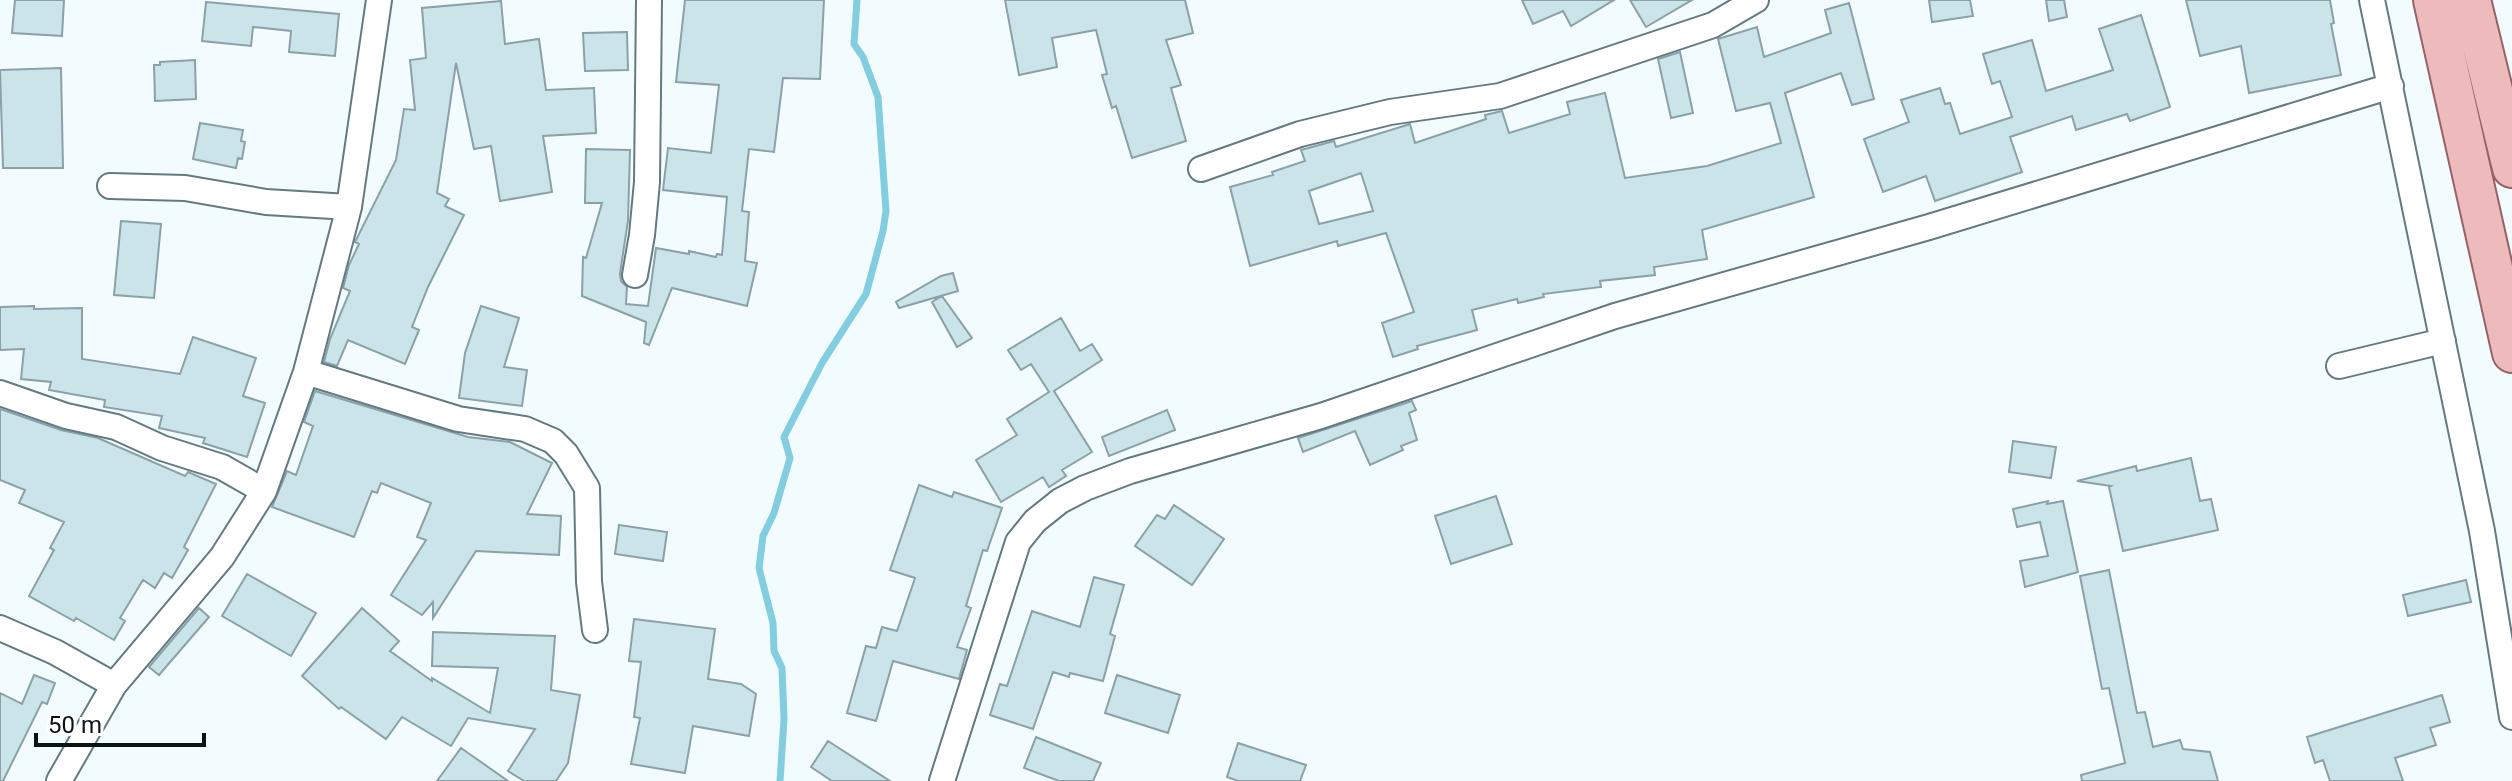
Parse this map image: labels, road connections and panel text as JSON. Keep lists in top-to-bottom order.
{
  "scale_bar": "50 m"
}
